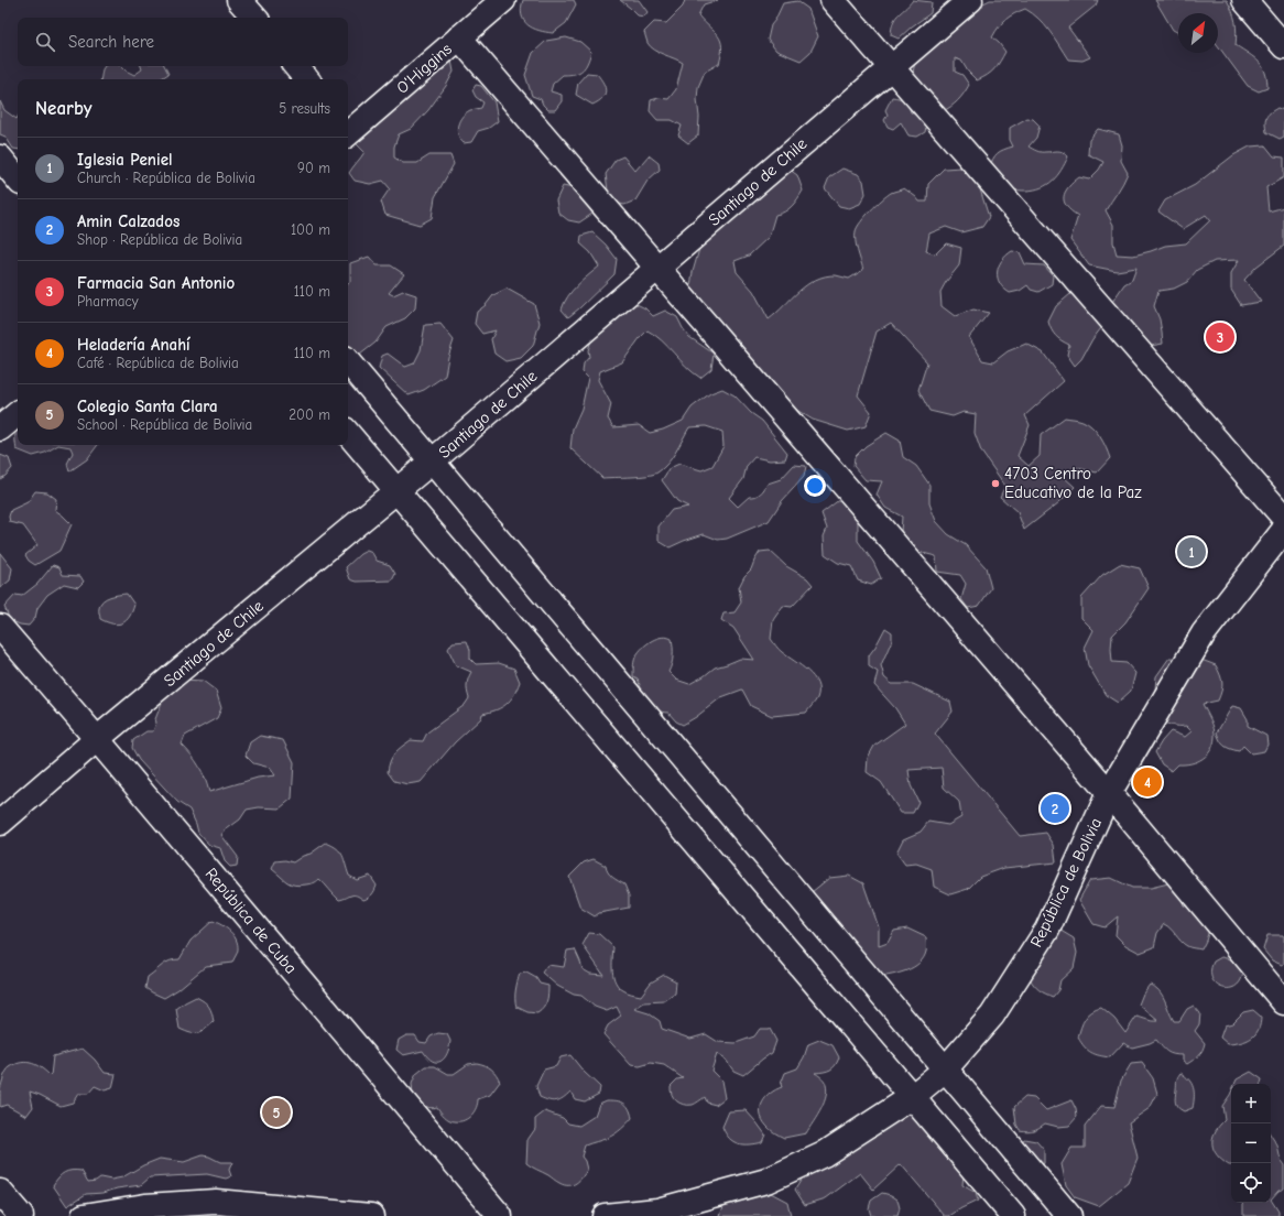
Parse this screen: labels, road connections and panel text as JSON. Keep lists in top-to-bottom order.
{
  "streets": {
    "street": [
      "O'Higgins",
      "Santiago de Chile",
      "República de Bolivia",
      "República de Cuba"
    ]
  },
  "crossings": [
    ["Santiago de Chile", "República de Cuba"]
  ],
  "places": ["4703 Centro Educativo de la Paz"],
  "north": "top right",
  "page": {
    "search": "Search here",
    "heading": ["Nearby", "5 results"],
    "list": [
      {
        "mark": "1",
        "name": "Iglesia Peniel",
        "note": "Church · República de Bolivia",
        "value": "90 m"
      },
      {
        "mark": "2",
        "name": "Amin Calzados",
        "note": "Shop · República de Bolivia",
        "value": "100 m"
      },
      {
        "mark": "3",
        "name": "Farmacia San Antonio",
        "note": "Pharmacy",
        "value": "110 m"
      },
      {
        "mark": "4",
        "name": "Heladería Anahí",
        "note": "Café · República de Bolivia",
        "value": "110 m"
      },
      {
        "mark": "5",
        "name": "Colegio Santa Clara",
        "note": "School · República de Bolivia",
        "value": "200 m"
      }
    ],
    "pins": [
      "3",
      "1",
      "4",
      "2",
      "5"
    ],
    "map_buttons": ["+", "−"]
  }
}
